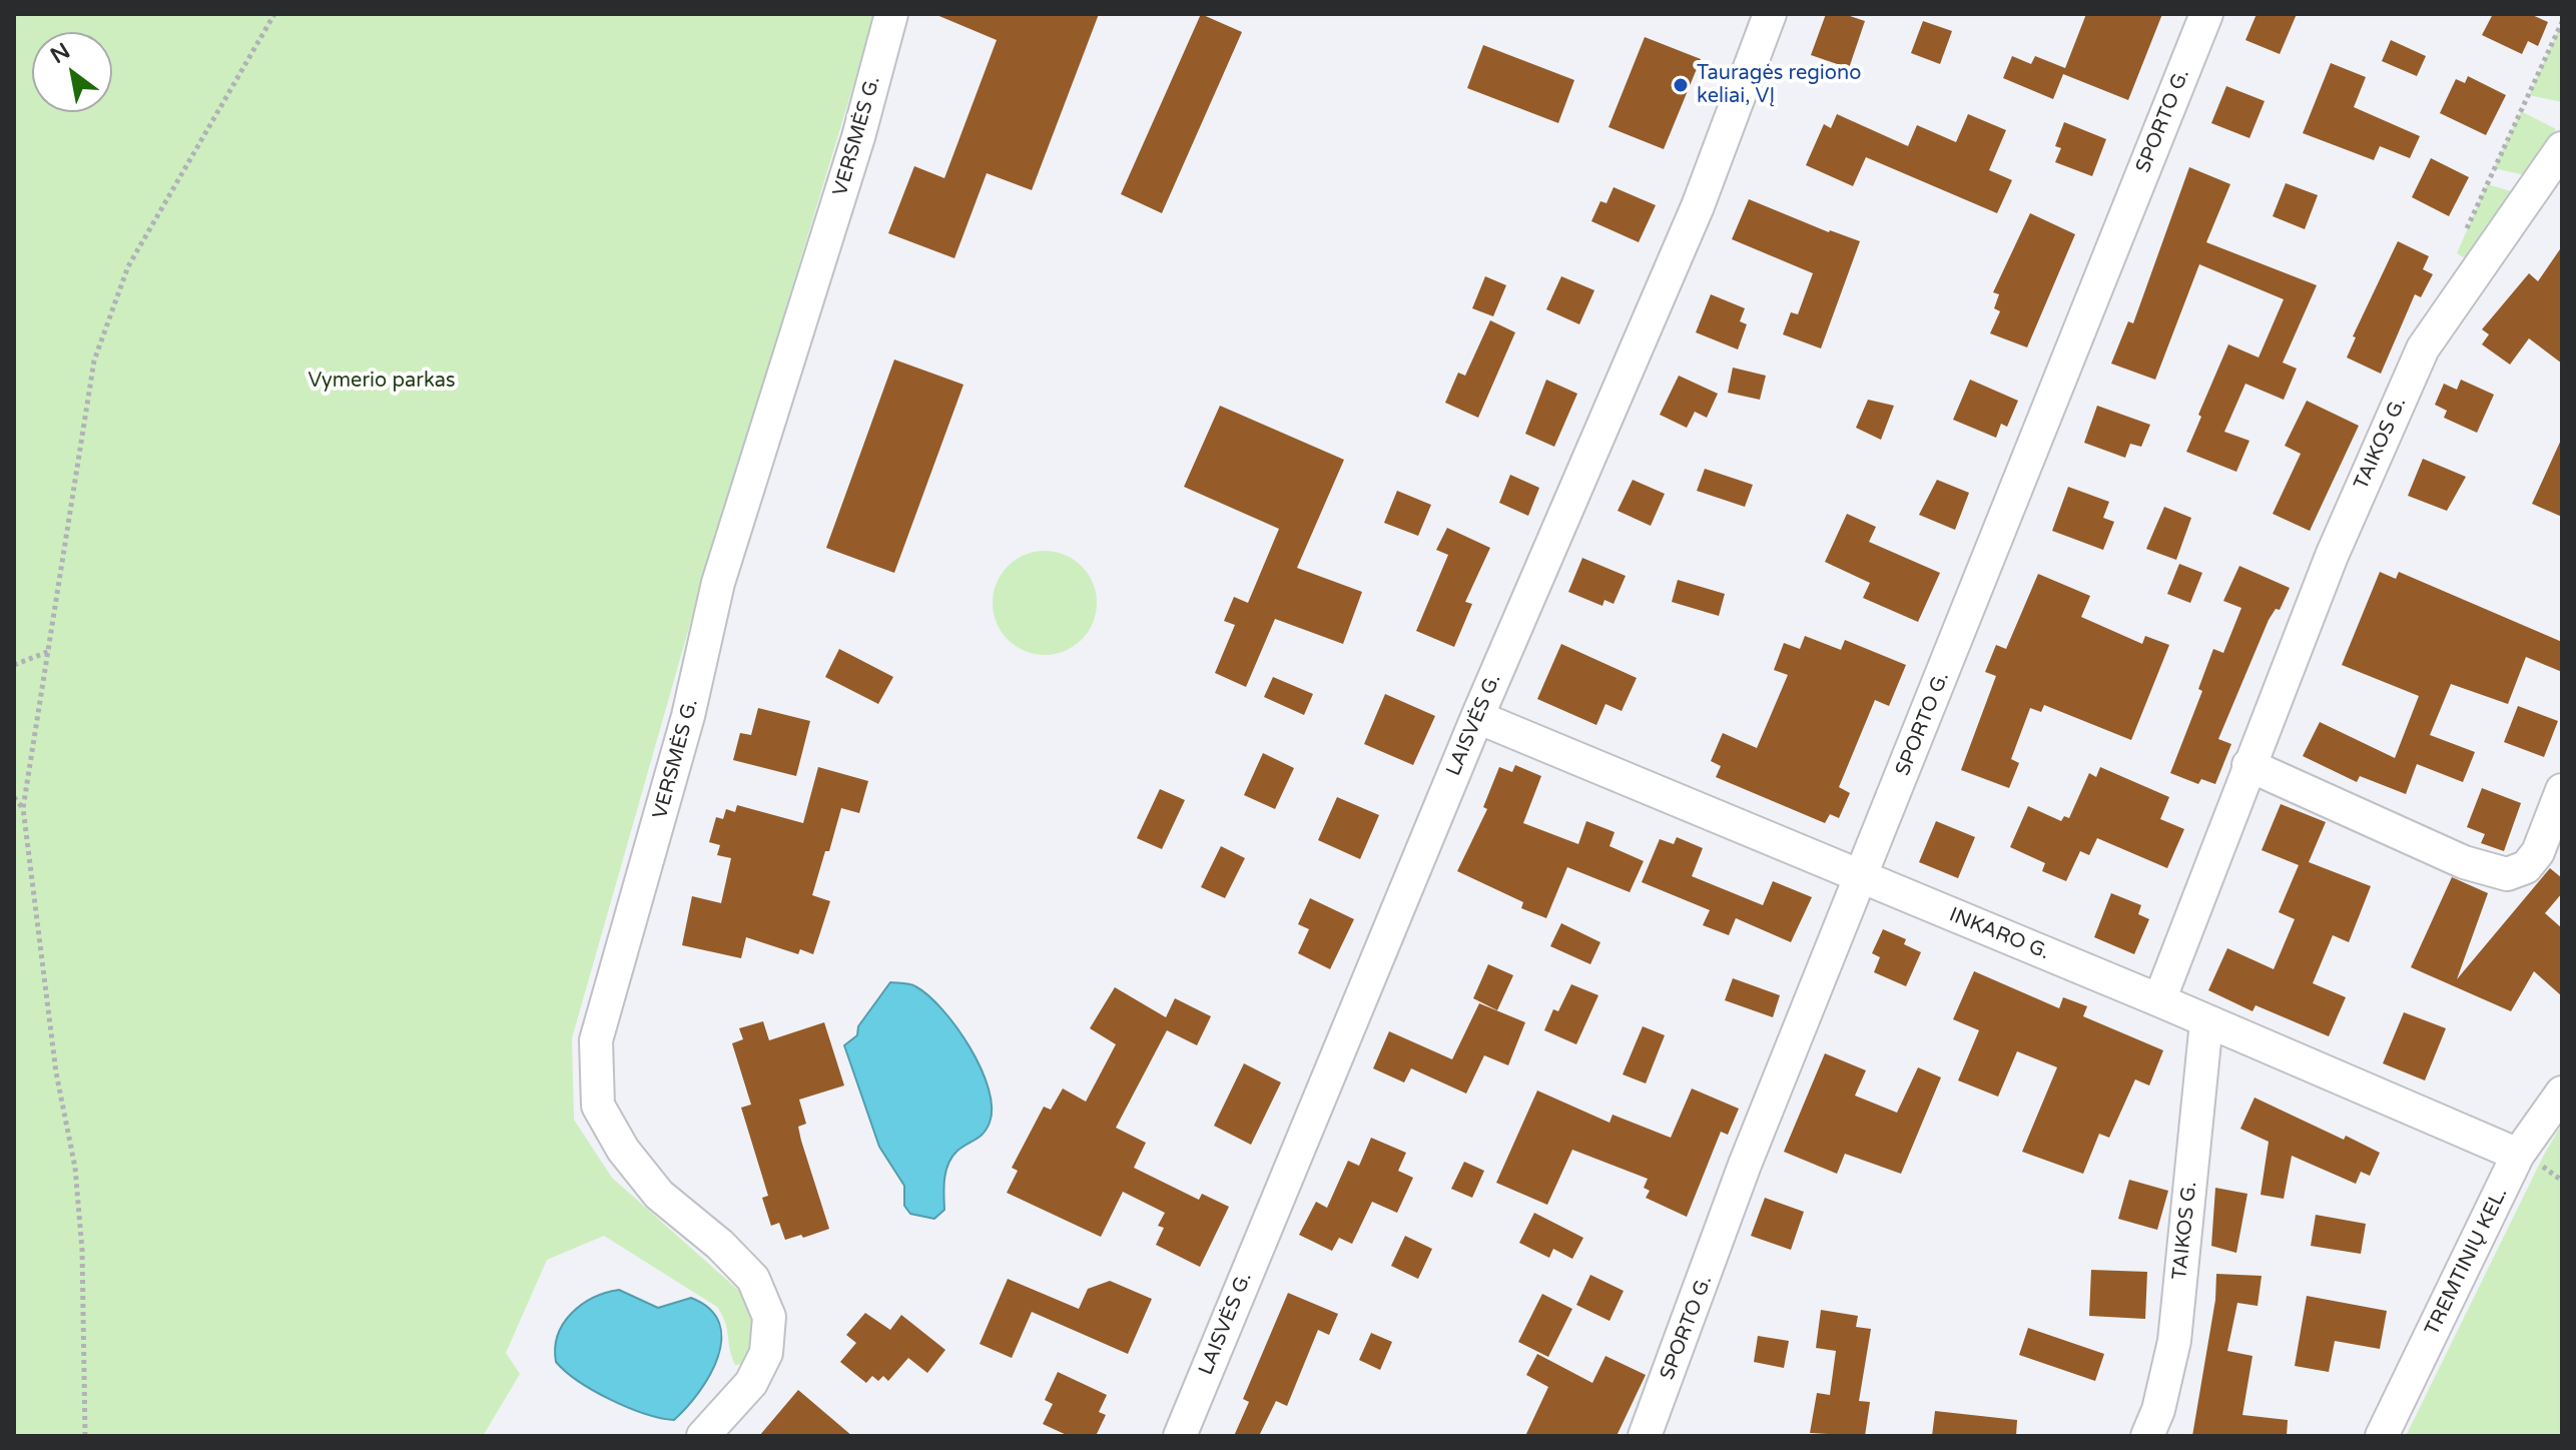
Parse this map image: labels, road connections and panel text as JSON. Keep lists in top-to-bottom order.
{
  "streets": {
    "street": [
      "SPORTO G.",
      "VERSMĖS G.",
      "TAIKOS G.",
      "LAISVĖS G.",
      "INKARO G.",
      "TREMTINIŲ KEL."
    ]
  },
  "crossings": [
    ["SPORTO G.", "INKARO G."],
    ["TAIKOS G.", "INKARO G."],
    ["LAISVĖS G.", "INKARO G."],
    ["INKARO G.", "TREMTINIŲ KEL."]
  ],
  "parks": ["Vymerio parkas"],
  "places": ["Tauragės regiono keliai, VĮ"],
  "north": "top left"
}
